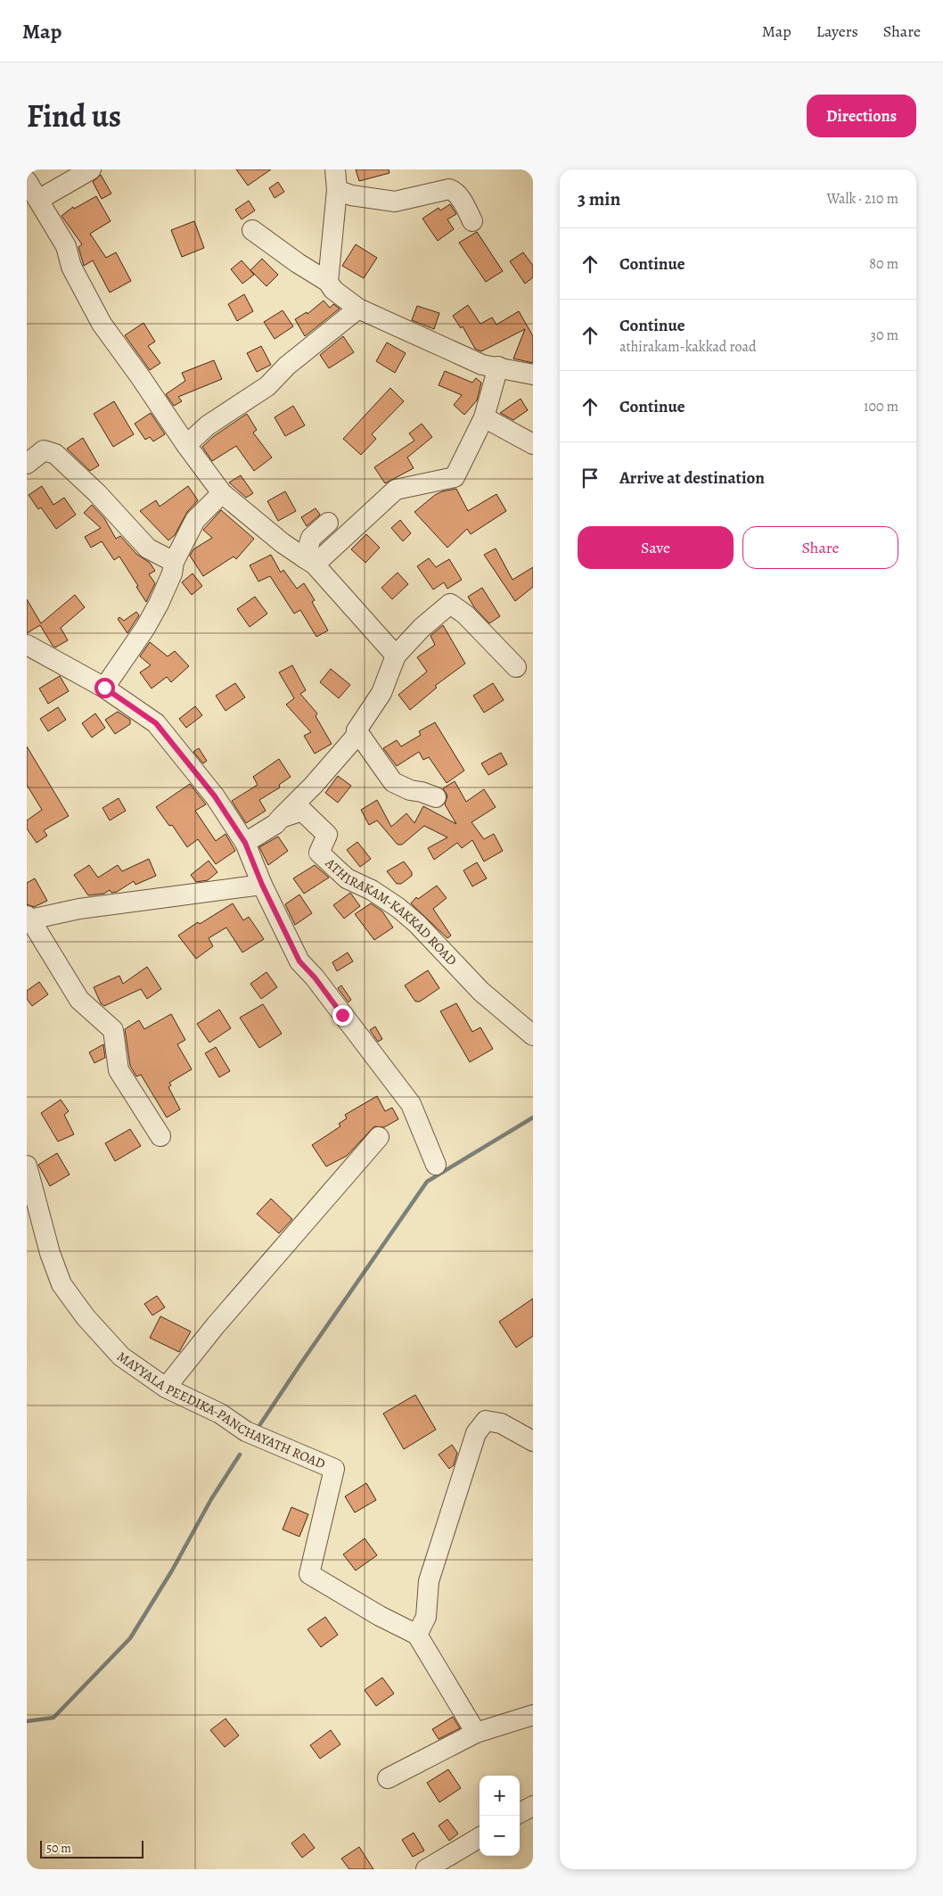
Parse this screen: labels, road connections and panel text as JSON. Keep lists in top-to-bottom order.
{
  "streets": {
    "street": ["ATHIRAKAM-KAKKAD ROAD", "MAYYALA PEEDIKA-PANCHAYATH ROAD"]
  },
  "scale_bar": "50 m",
  "page": {
    "header": "Map",
    "nav": ["Map", "Layers", "Share"],
    "title": "Find us",
    "buttons": [
      "Directions",
      ["Save", "Share"]
    ],
    "heading": ["3 min", "Walk · 210 m"],
    "list": [
      ["Continue", "80 m"],
      ["Continue", "athirakam-kakkad road", "30 m"],
      ["Continue", "100 m"],
      "Arrive at destination"
    ],
    "map_buttons": ["+", "−"],
    "scale": "50 m"
  }
}
